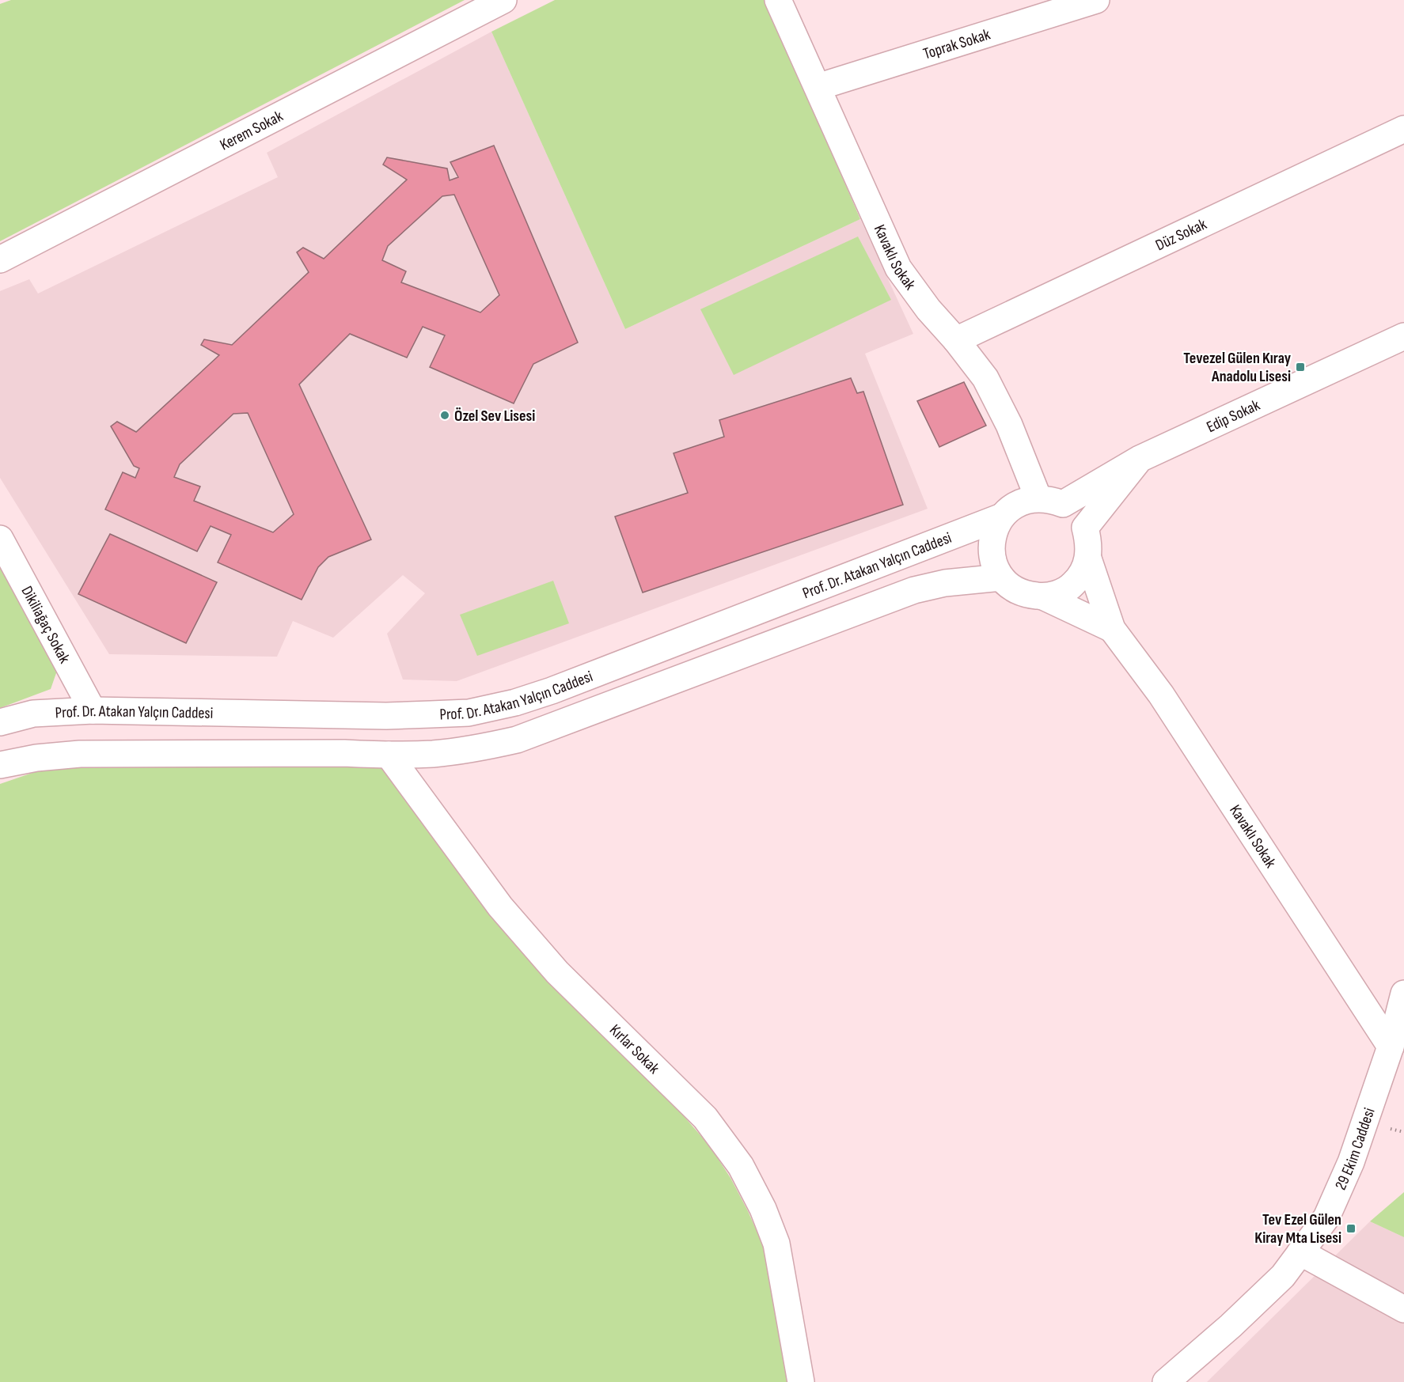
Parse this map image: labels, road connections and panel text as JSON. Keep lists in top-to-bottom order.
{
  "streets": {
    "street": [
      "Toprak Sokak",
      "Kerem Sokak",
      "Düz Sokak",
      "Kavaklı Sokak",
      "Edip Sokak",
      "Prof. Dr. Atakan Yalçın Caddesi",
      "Dikiliağaç Sokak",
      "Kırlar Sokak",
      "29 Ekim Caddesi"
    ]
  },
  "crossings": [
    ["Toprak Sokak", "Kavaklı Sokak"],
    ["Düz Sokak", "Kavaklı Sokak"],
    ["Kavaklı Sokak", "Edip Sokak"],
    ["Kavaklı Sokak", "Prof. Dr. Atakan Yalçın Caddesi"],
    ["Kavaklı Sokak", "29 Ekim Caddesi"],
    ["Edip Sokak", "Prof. Dr. Atakan Yalçın Caddesi"],
    ["Prof. Dr. Atakan Yalçın Caddesi", "Dikiliağaç Sokak"]
  ],
  "places": {
    "transit": ["Tevezel Gülen Kıray Anadolu Lisesi", "Tev Ezel Gülen Kiray Mta Lisesi"],
    "other": ["Özel Sev Lisesi"]
  }
}
